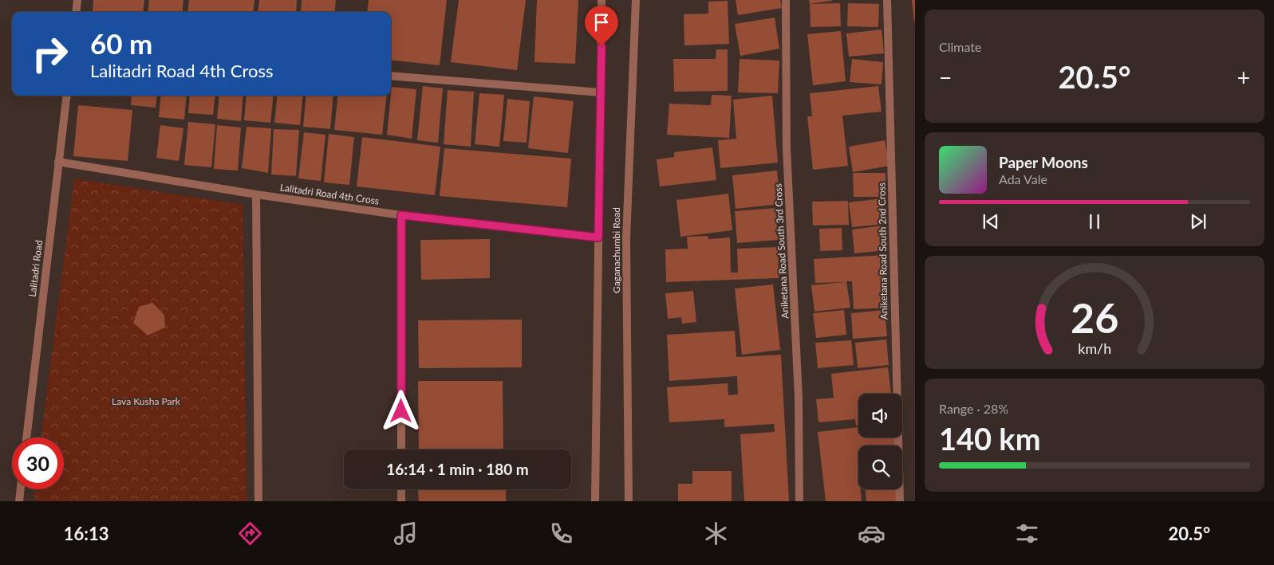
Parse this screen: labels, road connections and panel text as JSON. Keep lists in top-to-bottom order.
{
  "streets": {
    "street": [
      "Lalitadri Road 4th Cross",
      "Gaganachumbi Road",
      "Aniketana Road South 3rd Cross",
      "Aniketana Road South 2nd Cross",
      "Lalitadri Road"
    ]
  },
  "crossings": [
    ["Lalitadri Road 4th Cross", "Gaganachumbi Road"],
    ["Lalitadri Road 4th Cross", "Lalitadri Road"]
  ],
  "parks": ["Lava Kusha Park"],
  "page": {
    "tile": [
      "Climate",
      ["Range · 28%", "140 km"]
    ],
    "turn": ["60 m", "Lalitadri Road 4th Cross"],
    "heat": ["−", "20.5°", "+"],
    "song": ["Paper Moons", "Ada Vale"],
    "limit": "30",
    "trip": "16:14 · 1 min · 180 m",
    "tabs": ["16:13", "20.5°"],
    "gauge": ["26", "km/h"]
  }
}
